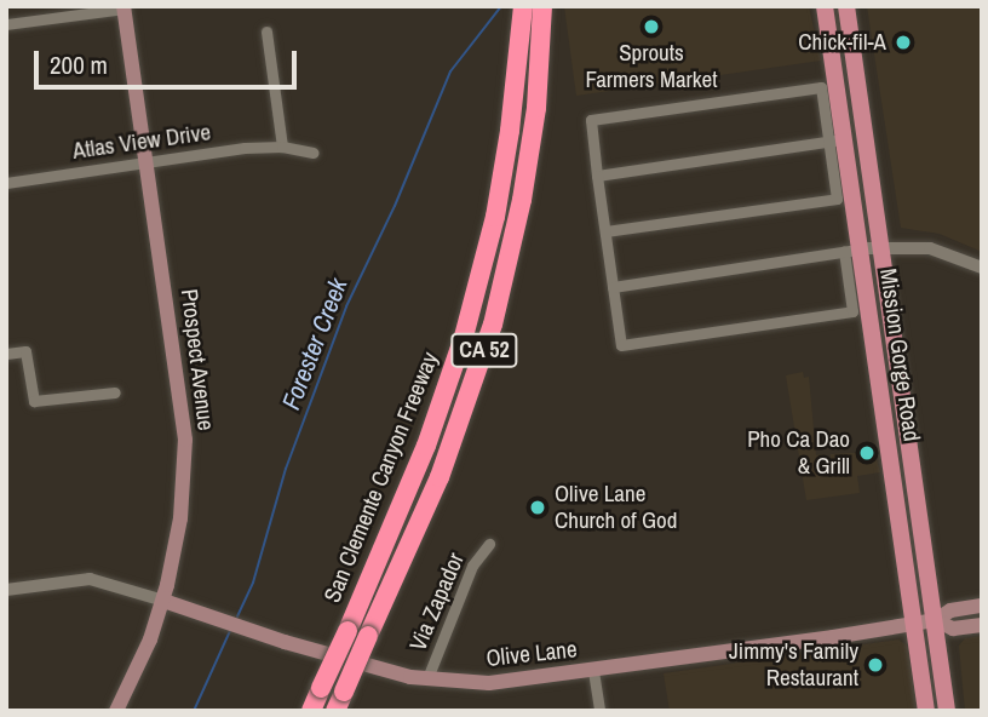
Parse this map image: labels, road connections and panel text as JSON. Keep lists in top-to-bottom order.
{
  "streets": {
    "highway": ["CA 52", "San Clemente Canyon Freeway"],
    "main road": ["Mission Gorge Road", "Prospect Avenue", "Olive Lane"],
    "street": ["Atlas View Drive", "Via Zapador"]
  },
  "crossings": [
    ["Atlas View Drive", "Prospect Avenue"],
    ["Mission Gorge Road", "Olive Lane"],
    ["Prospect Avenue", "Olive Lane"],
    ["Via Zapador", "Olive Lane"]
  ],
  "water": ["Forester Creek"],
  "places": [
    "Sprouts Farmers Market",
    "Chick-fil-A",
    "Pho Ca Dao & Grill",
    "Olive Lane Church of God",
    "Jimmy's Family Restaurant"
  ],
  "scale_bar": "200 m"
}
